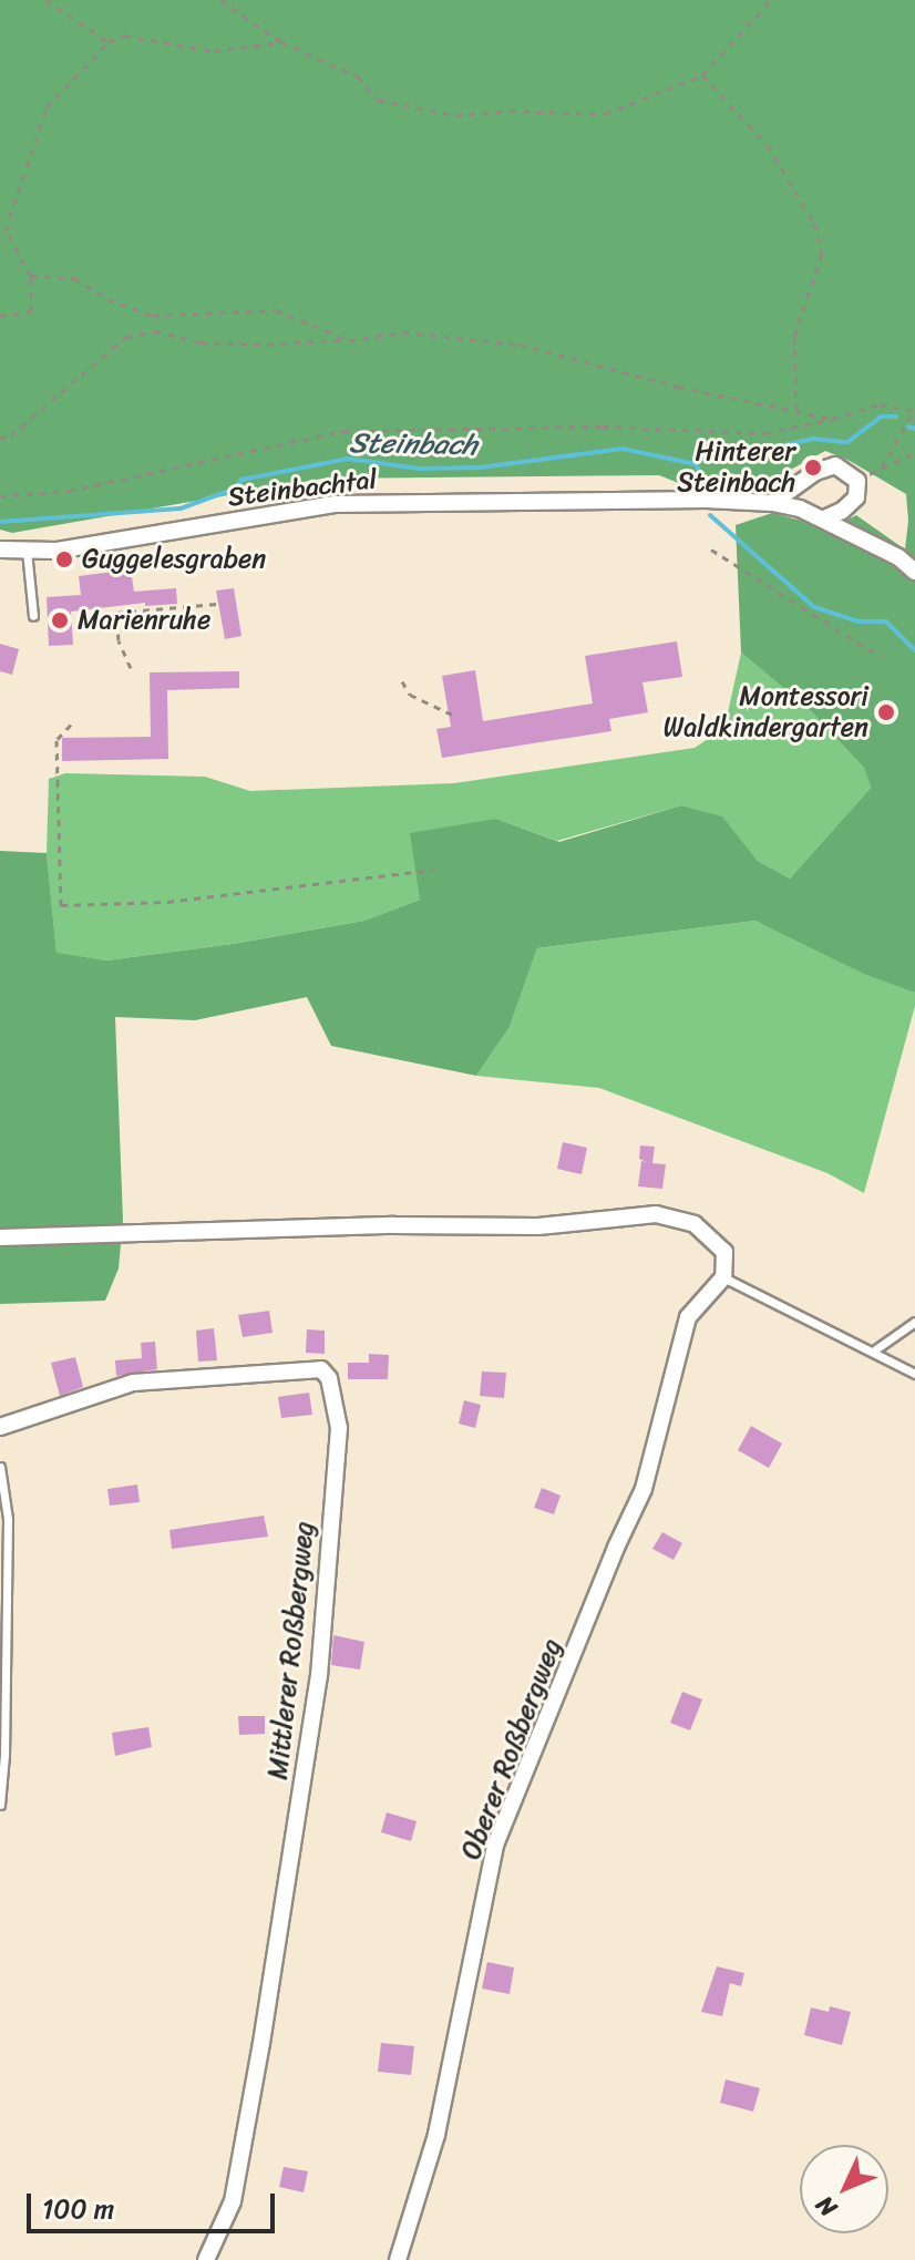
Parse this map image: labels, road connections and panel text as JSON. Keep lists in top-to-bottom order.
{
  "streets": {
    "street": ["Steinbachtal", "Mittlerer Roßbergweg", "Oberer Roßbergweg"]
  },
  "water": ["Steinbach"],
  "places": [
    "Hinterer Steinbach",
    "Guggelesgraben",
    "Marienruhe",
    "Montessori Waldkindergarten"
  ],
  "scale_bar": "100 m",
  "north": "bottom left"
}
